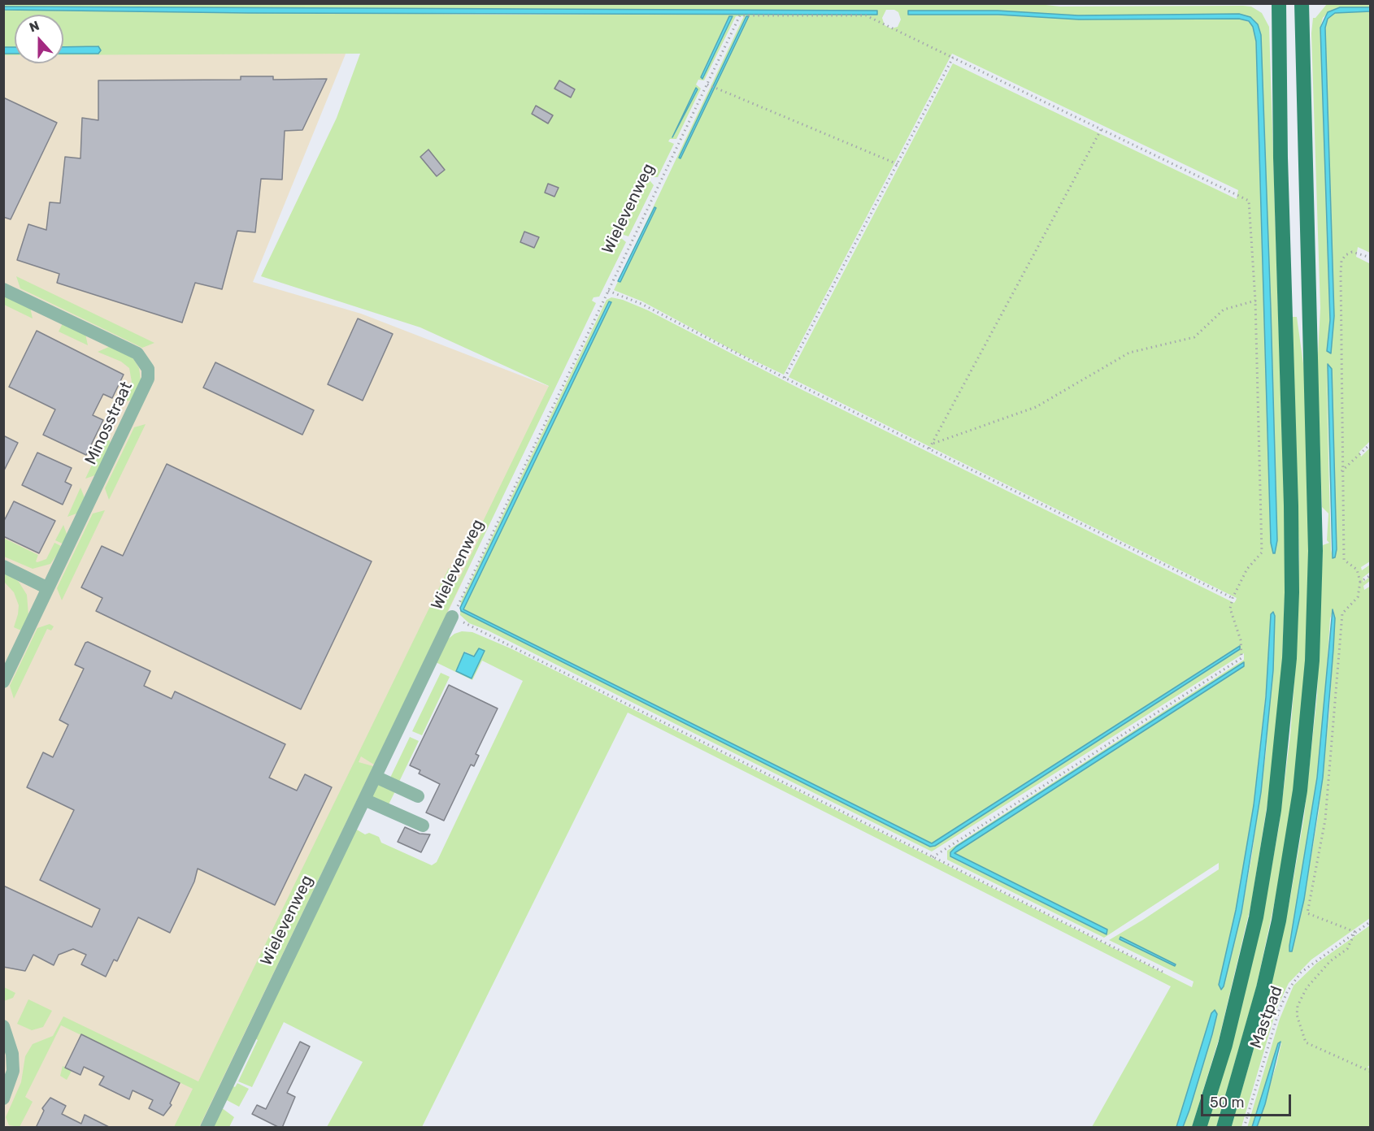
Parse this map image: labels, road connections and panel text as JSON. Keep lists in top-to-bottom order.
{
  "streets": {
    "street": ["Wielevenweg", "Minosstraat"],
    "path": ["Mastpad"]
  },
  "scale_bar": "50 m",
  "north": "top"
}
